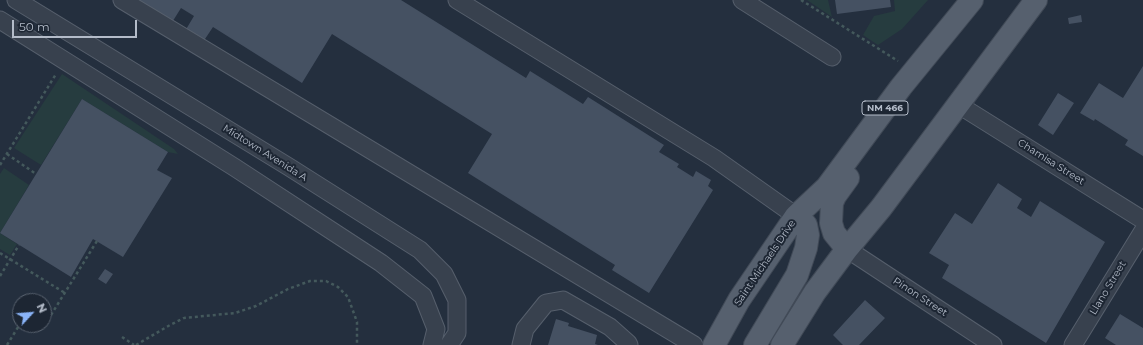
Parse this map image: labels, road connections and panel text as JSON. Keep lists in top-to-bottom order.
{
  "streets": {
    "main road": ["NM 466", "Saint Michaels Drive"],
    "street": [
      "Midtown Avenida A",
      "Chamisa Street",
      "Llano Street",
      "Pinon Street"
    ]
  },
  "scale_bar": "50 m",
  "north": "top right"
}
